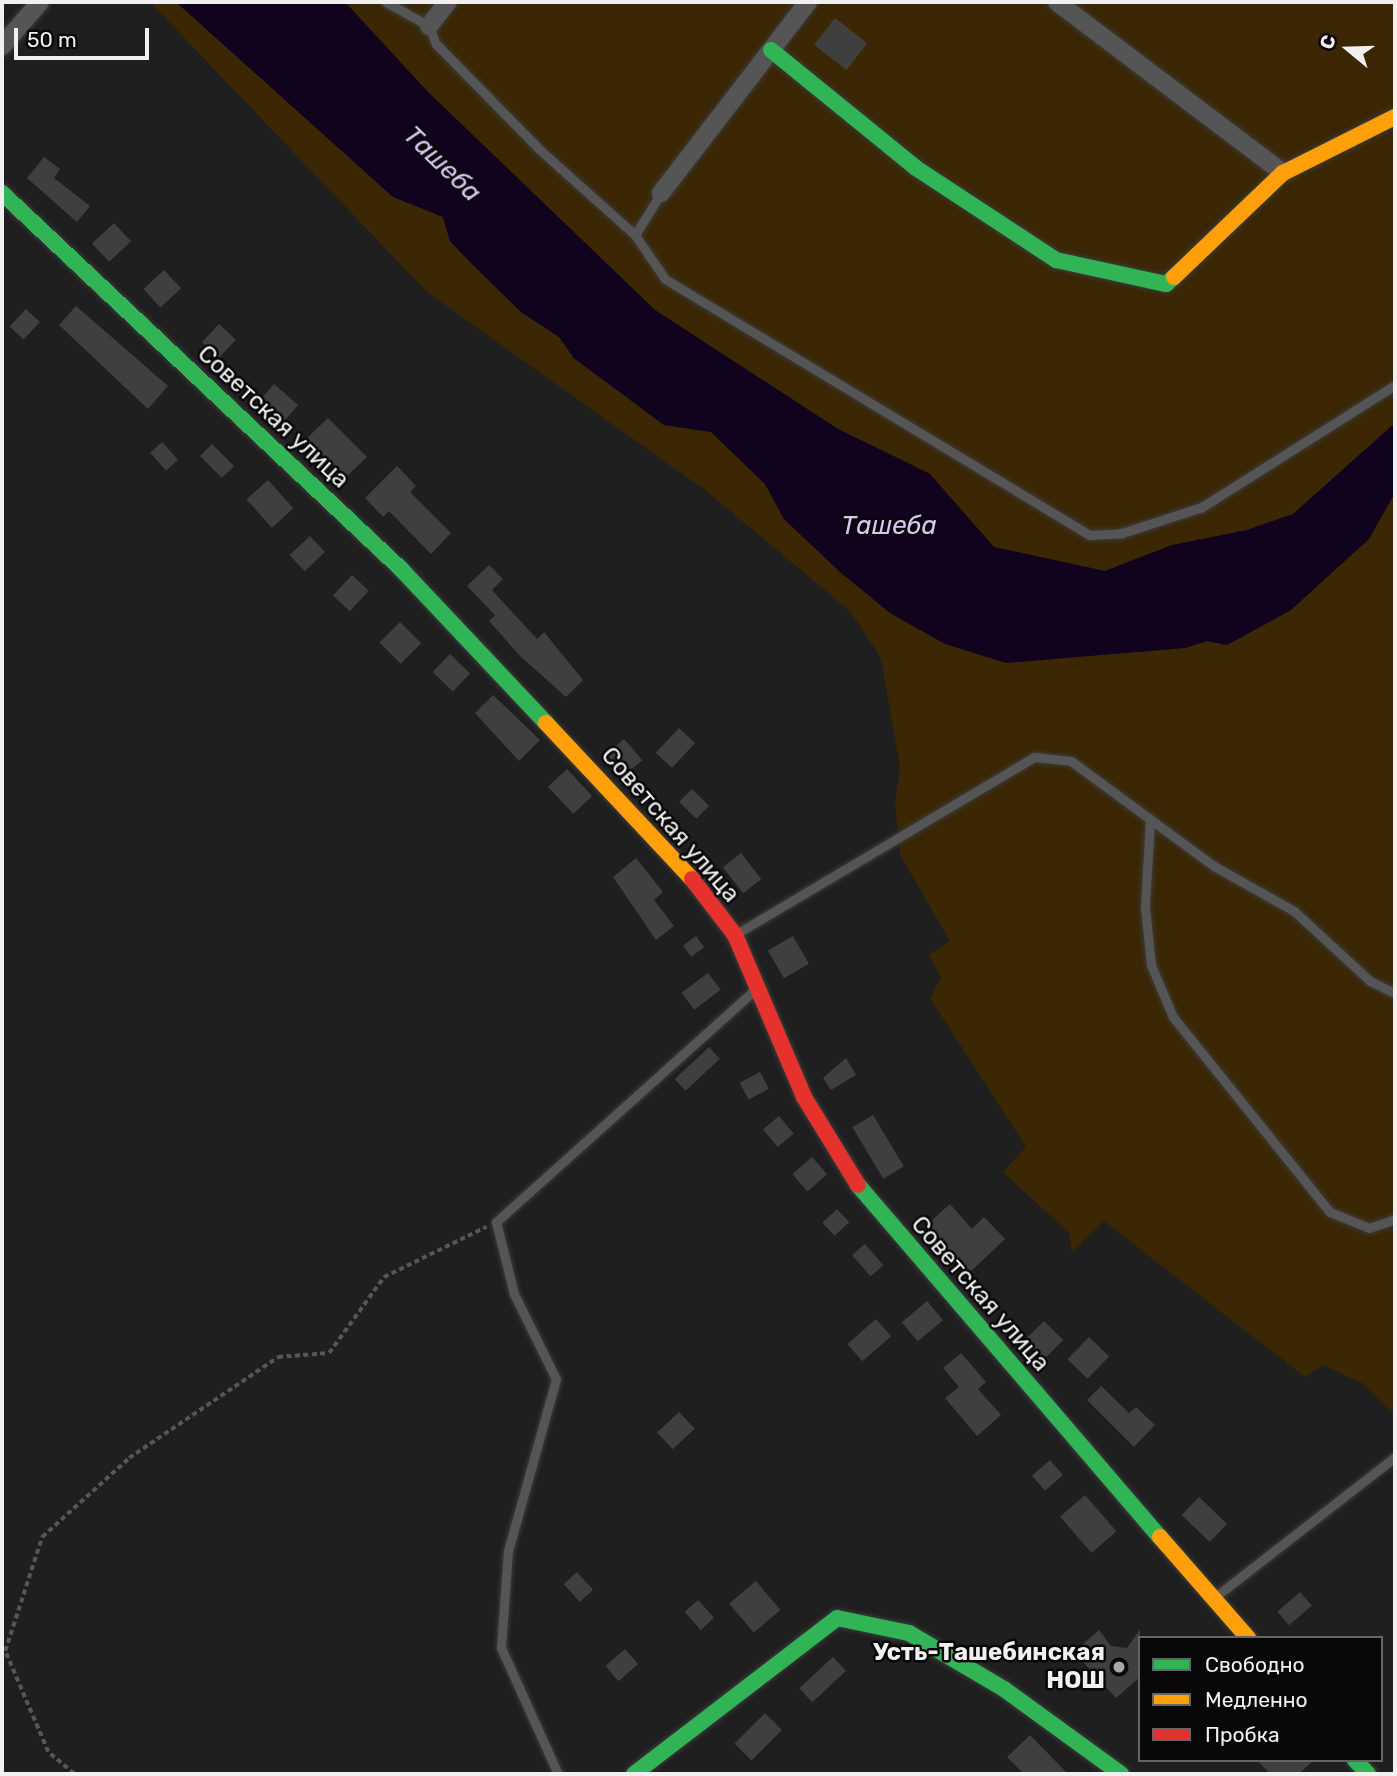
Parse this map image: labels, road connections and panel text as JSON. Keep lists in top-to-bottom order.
{
  "streets": {
    "street": ["Советская улица"]
  },
  "water": ["Ташеба"],
  "places": ["Усть-Ташебинская НОШ"],
  "legend": ["Свободно", "Медленно", "Пробка"],
  "scale_bar": "50 m",
  "north": "left"
}
